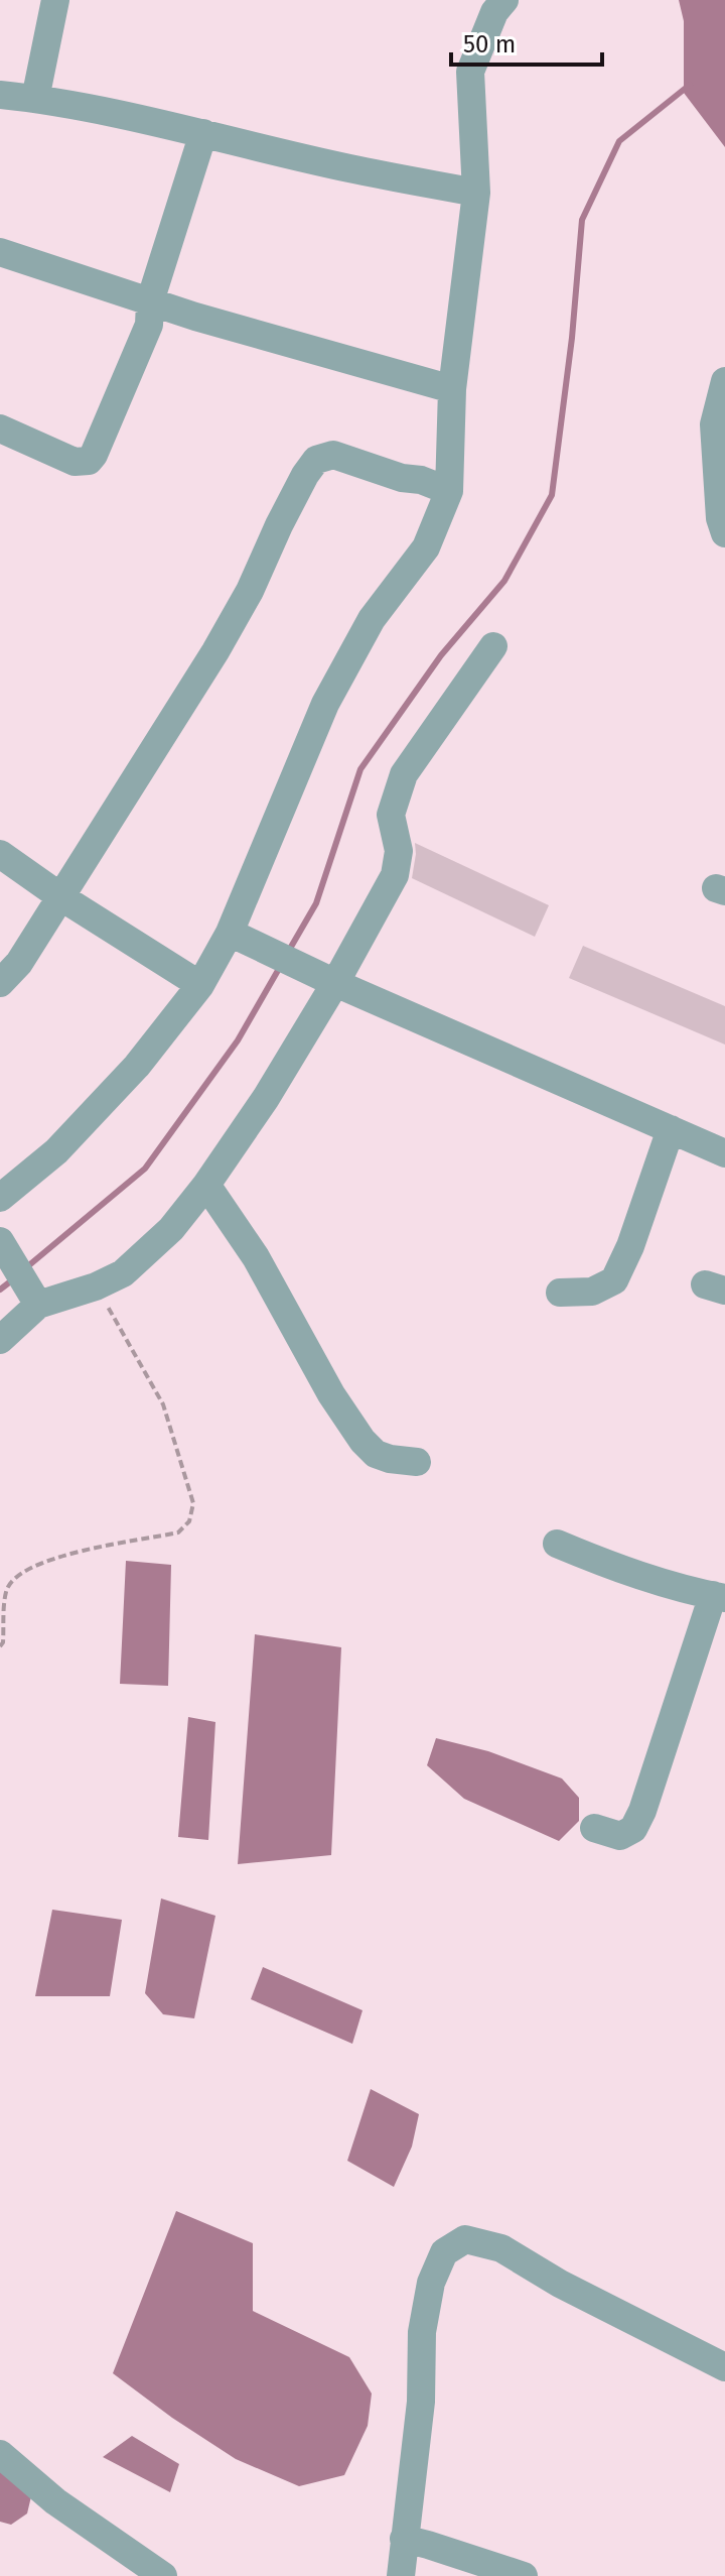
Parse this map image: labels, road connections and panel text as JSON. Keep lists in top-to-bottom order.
{
  "scale_bar": "50 m"
}
